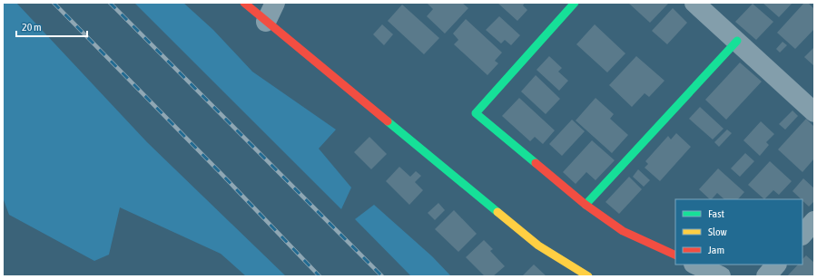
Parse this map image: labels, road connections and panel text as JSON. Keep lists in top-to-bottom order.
{
  "legend": ["Fast", "Slow", "Jam"],
  "scale_bar": "20 m"
}
